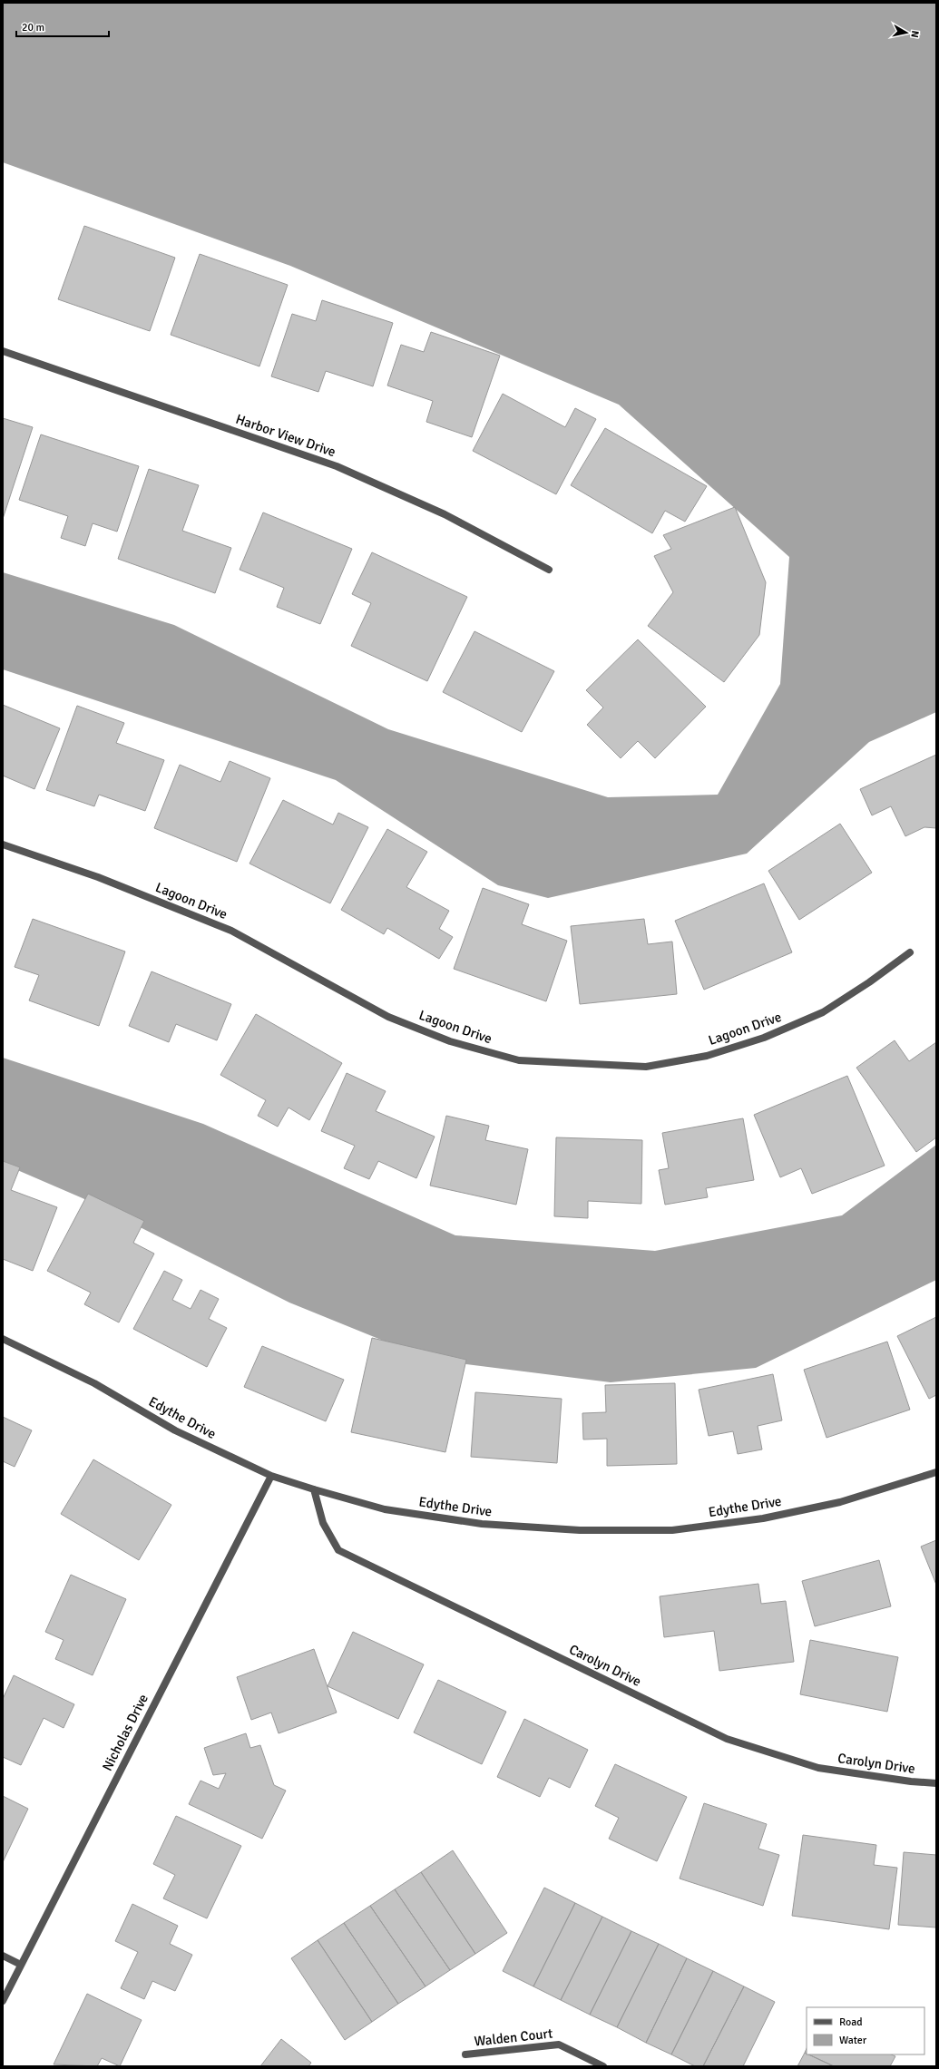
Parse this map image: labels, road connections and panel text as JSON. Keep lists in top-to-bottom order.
{
  "streets": {
    "street": [
      "Harbor View Drive",
      "Lagoon Drive",
      "Edythe Drive",
      "Carolyn Drive",
      "Nicholas Drive",
      "Walden Court"
    ]
  },
  "crossings": [
    ["Edythe Drive", "Carolyn Drive"],
    ["Edythe Drive", "Nicholas Drive"]
  ],
  "legend": ["Road", "Water"],
  "scale_bar": "20 m",
  "north": "right"
}
